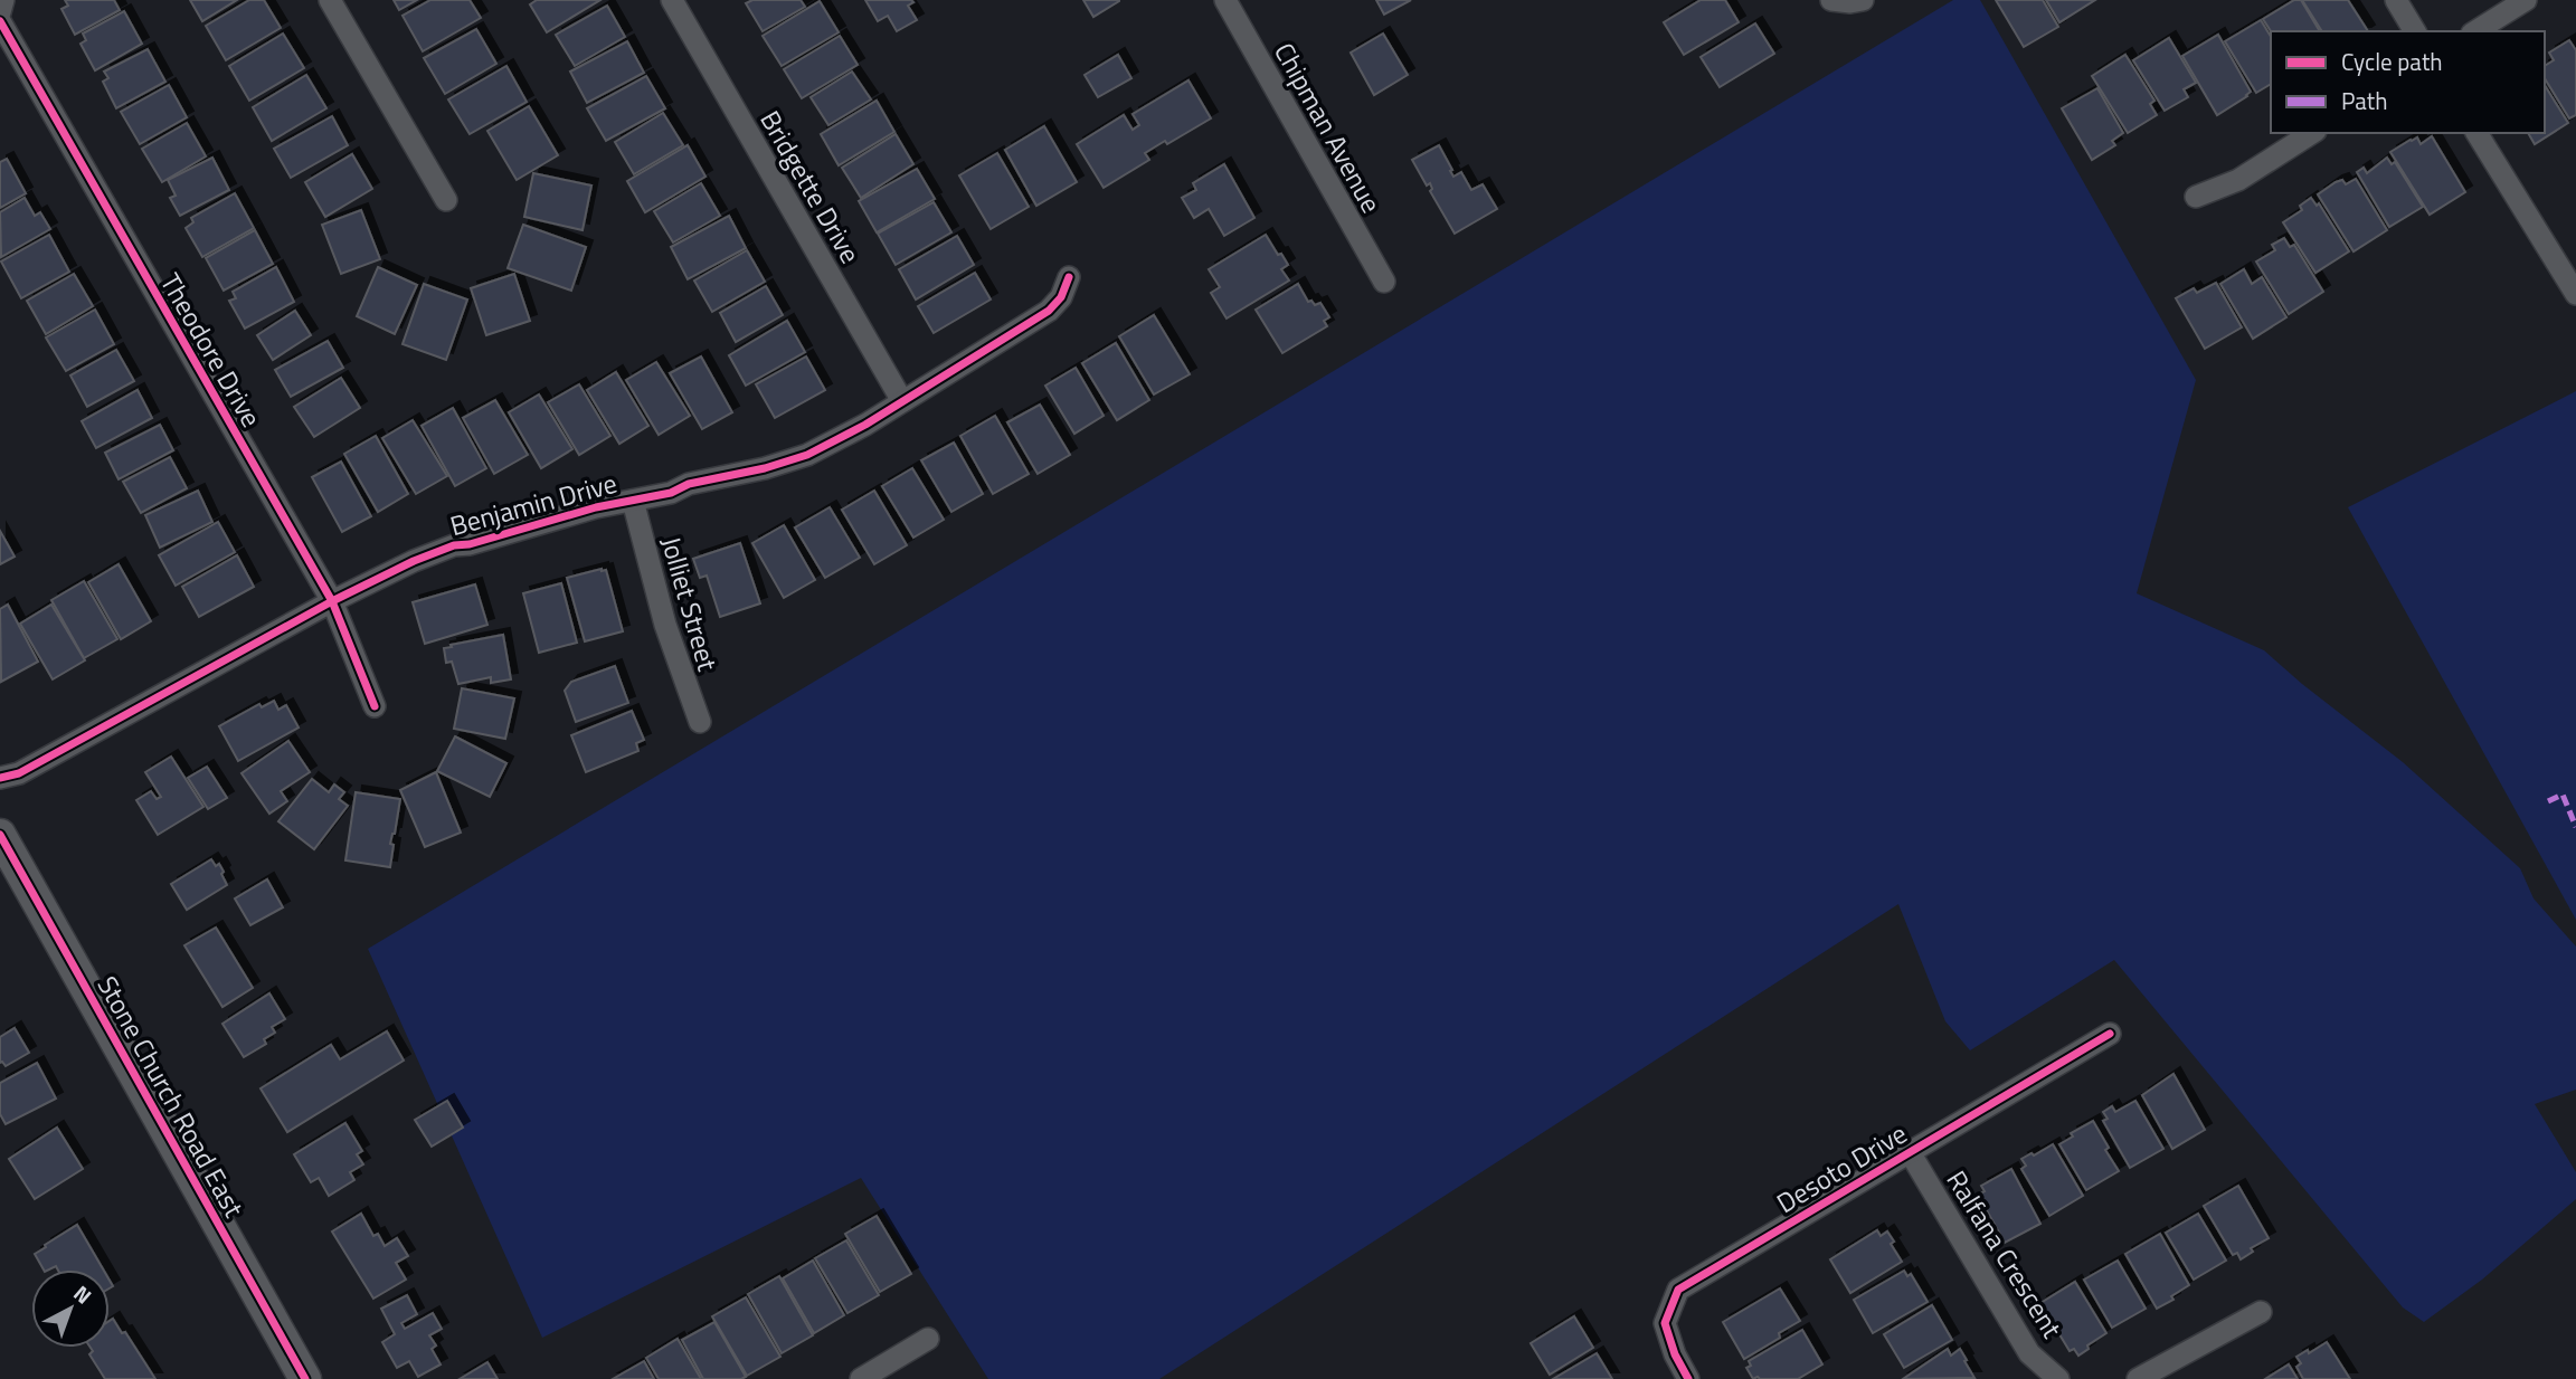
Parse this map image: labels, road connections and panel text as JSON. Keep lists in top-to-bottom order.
{
  "streets": {
    "main road": ["Stone Church Road East"],
    "street": [
      "Chipman Avenue",
      "Bridgette Drive",
      "Theodore Drive",
      "Benjamin Drive",
      "Jolliet Street",
      "Desoto Drive",
      "Ralfana Crescent"
    ]
  },
  "crossings": [
    ["Bridgette Drive", "Benjamin Drive"],
    ["Theodore Drive", "Benjamin Drive"],
    ["Benjamin Drive", "Jolliet Street"],
    ["Desoto Drive", "Ralfana Crescent"]
  ],
  "legend": ["Cycle path", "Path"],
  "north": "top right"
}
